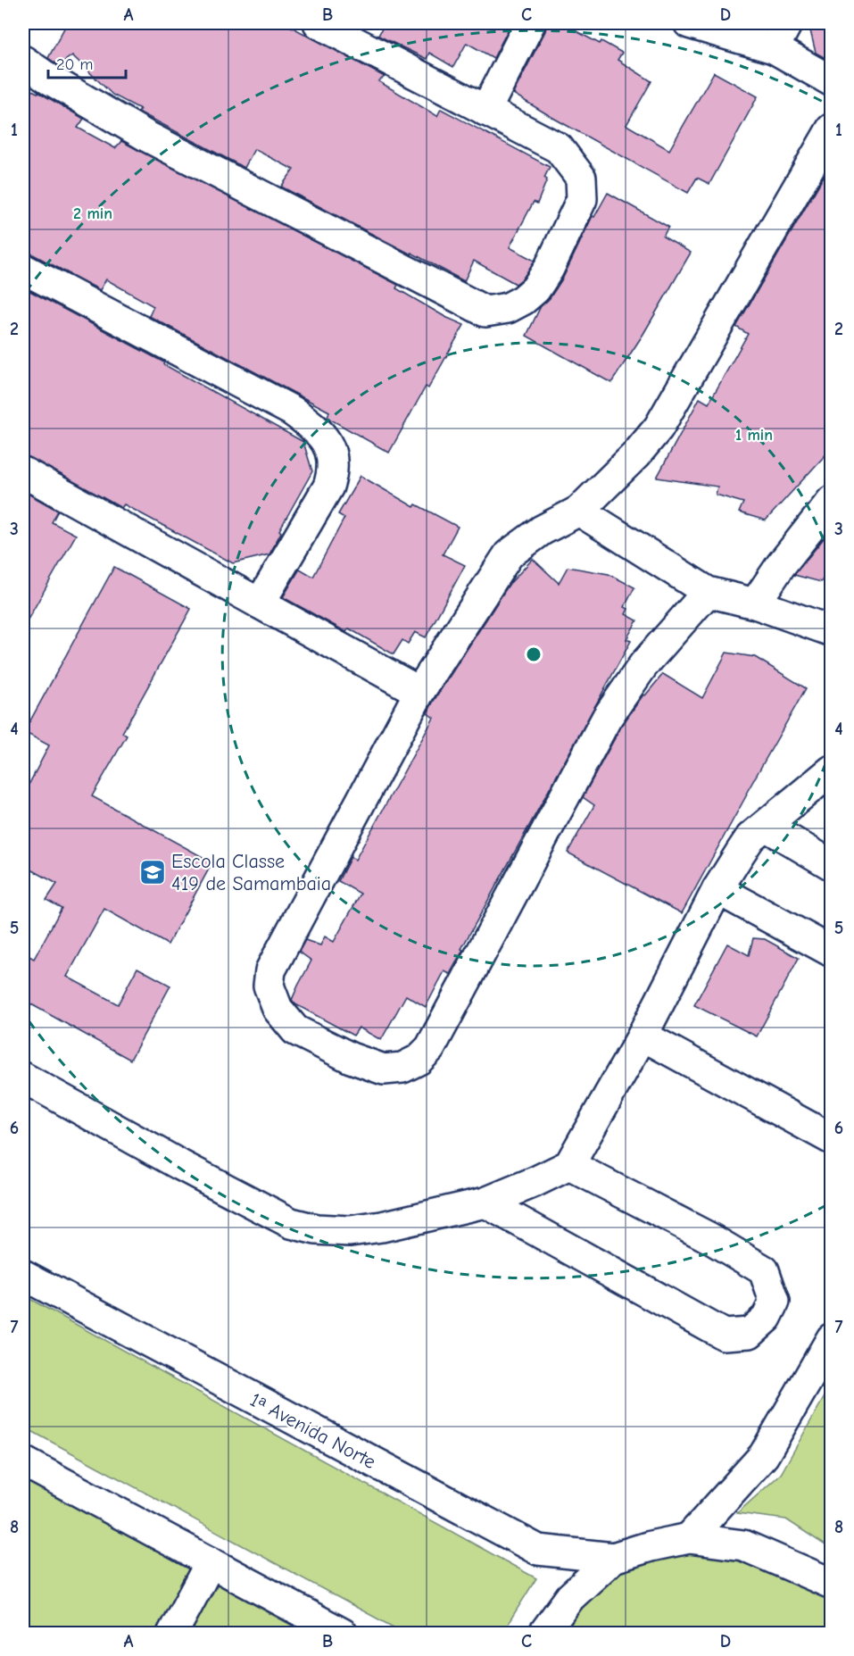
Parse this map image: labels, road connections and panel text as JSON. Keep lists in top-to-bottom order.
{
  "streets": {
    "street": ["1ᵃ Avenida Norte"]
  },
  "places": {
    "school or university": ["Escola Classe 419 de Samambaia"]
  },
  "scale_bar": "20 m",
  "grid": {
    "columns": [
      "A",
      "B",
      "C",
      "D"
    ],
    "rows": [
      "1",
      "2",
      "3",
      "4",
      "5",
      "6",
      "7",
      "8"
    ]
  },
  "rings": ["2 min", "1 min"]
}
